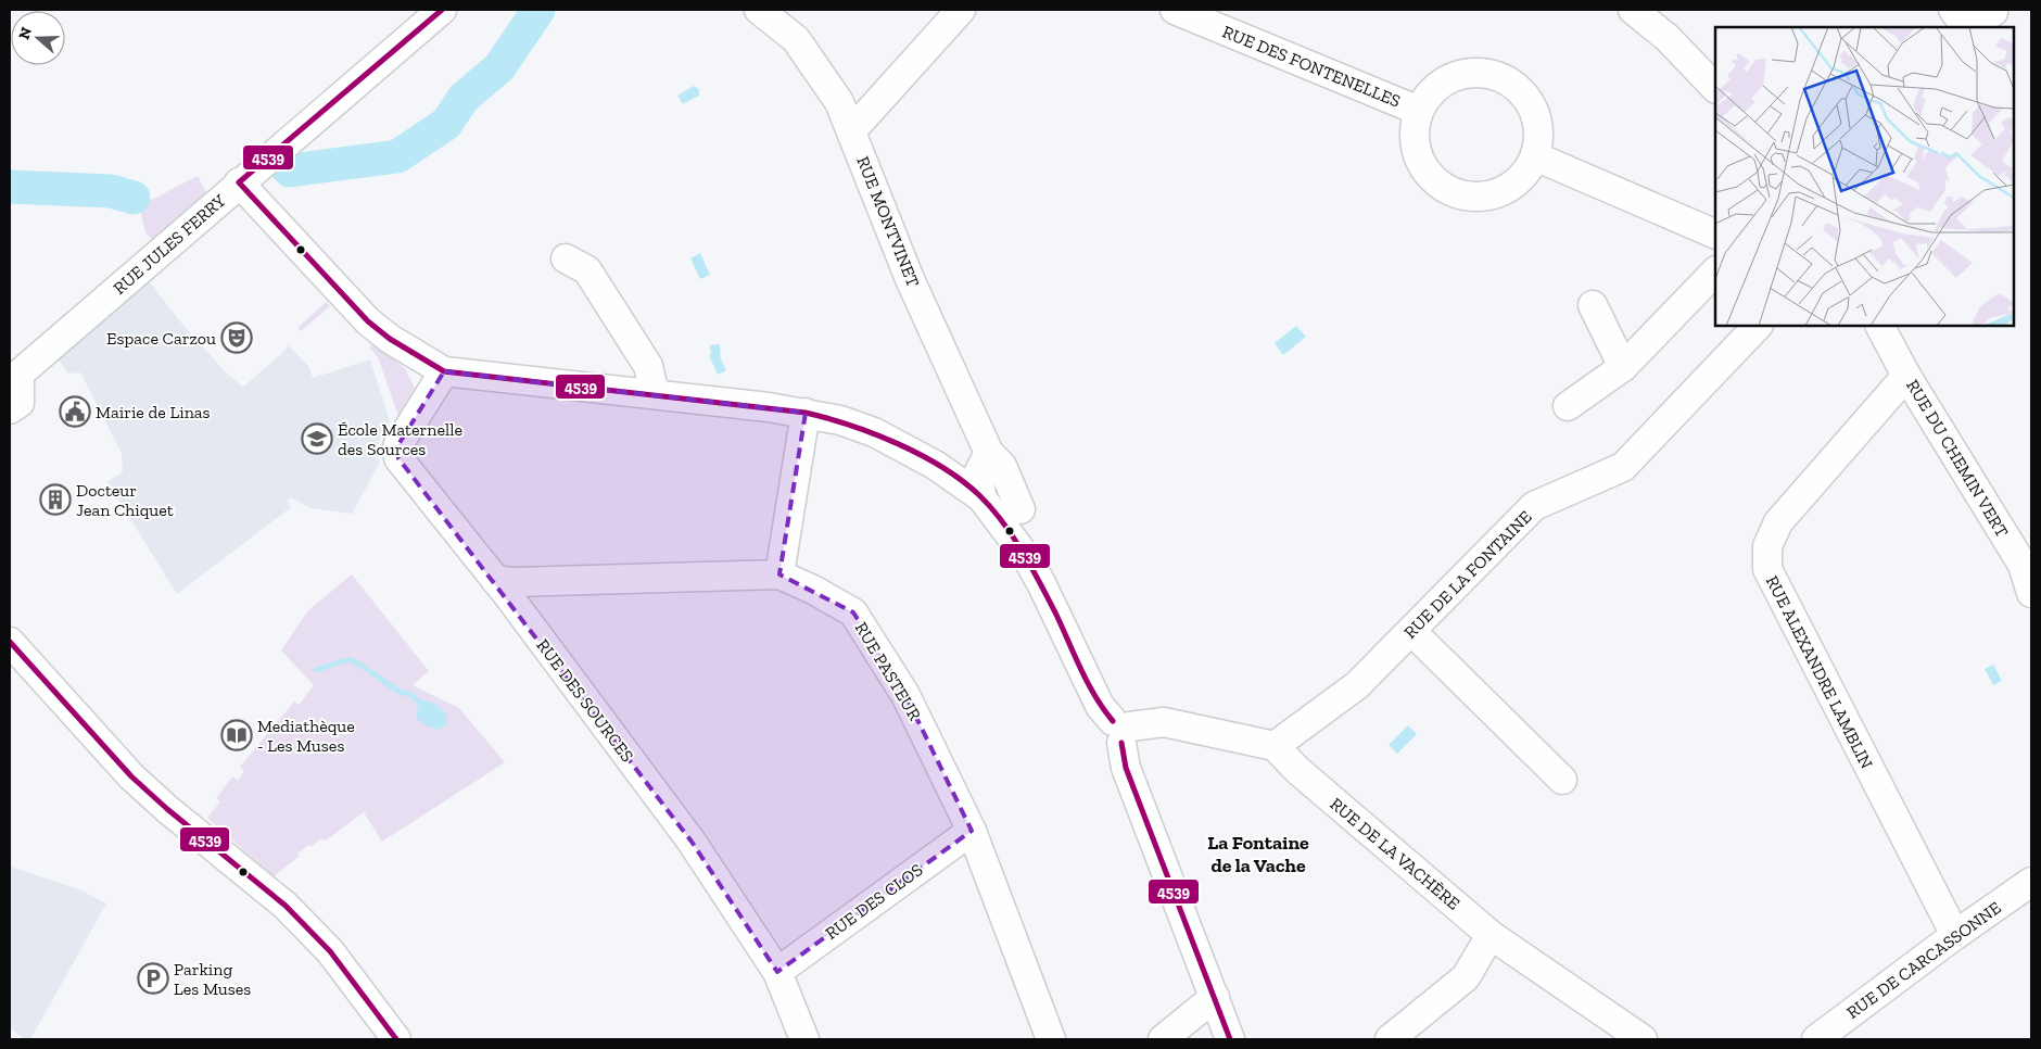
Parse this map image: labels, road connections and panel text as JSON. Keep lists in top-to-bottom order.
{
  "streets": {
    "street": [
      "RUE DES FONTENELLES",
      "RUE MONTVINET",
      "RUE JULES FERRY",
      "RUE DU CHEMIN VERT",
      "RUE DE LA FONTAINE",
      "RUE PASTEUR",
      "RUE ALEXANDRE LAMBLIN",
      "RUE DES SOURCES",
      "RUE DE LA VACHÈRE",
      "RUE DES CLOS",
      "RUE DE CARCASSONNE"
    ]
  },
  "crossings": [
    ["RUE DU CHEMIN VERT", "RUE ALEXANDRE LAMBLIN"],
    ["RUE DE LA FONTAINE", "RUE DE LA VACHÈRE"],
    ["RUE PASTEUR", "RUE DES SOURCES"],
    ["RUE PASTEUR", "RUE DES CLOS"],
    ["RUE ALEXANDRE LAMBLIN", "RUE DE CARCASSONNE"],
    ["RUE DES SOURCES", "RUE DES CLOS"]
  ],
  "districts": ["La Fontaine de la Vache"],
  "places": {
    "theatre": ["Espace Carzou"],
    "public building": ["Mairie de Linas"],
    "school or university": ["École Maternelle des Sources"],
    "building": ["Docteur Jean Chiquet"],
    "library": ["Mediathèque - Les Muses"],
    "parking": ["Parking Les Muses"]
  },
  "lines": ["transit line 4539"],
  "north": "left"
}
